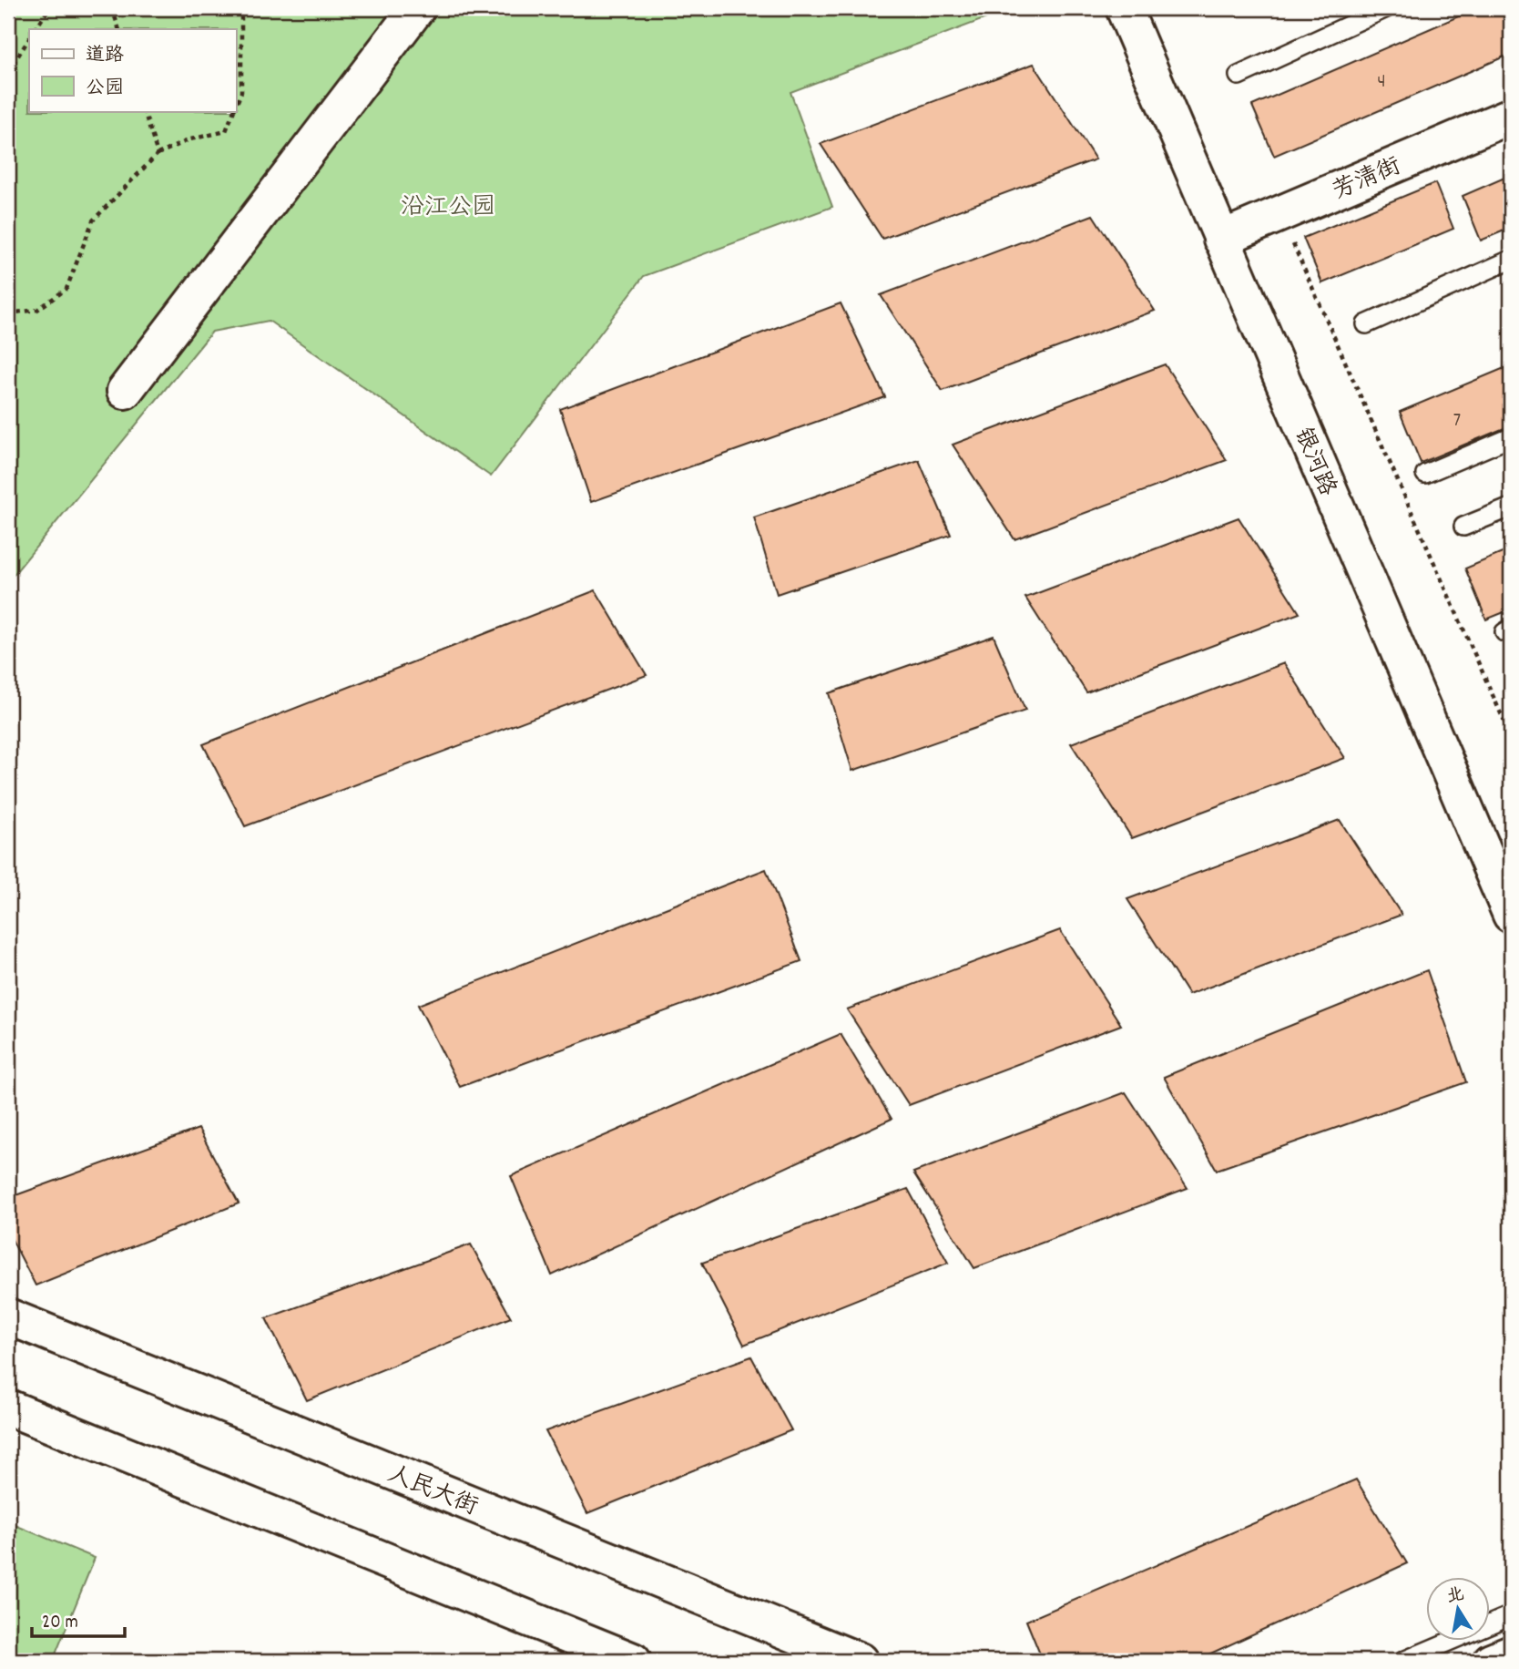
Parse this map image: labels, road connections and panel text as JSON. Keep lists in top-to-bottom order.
{
  "streets": {
    "street": ["芳清街", "银河路", "人民大街"]
  },
  "crossings": [
    ["芳清街", "银河路"]
  ],
  "parks": ["沿江公园"],
  "house_numbers": ["4", "7"],
  "legend": ["道路", "公园"],
  "scale_bar": "20 m",
  "north": "top"
}
